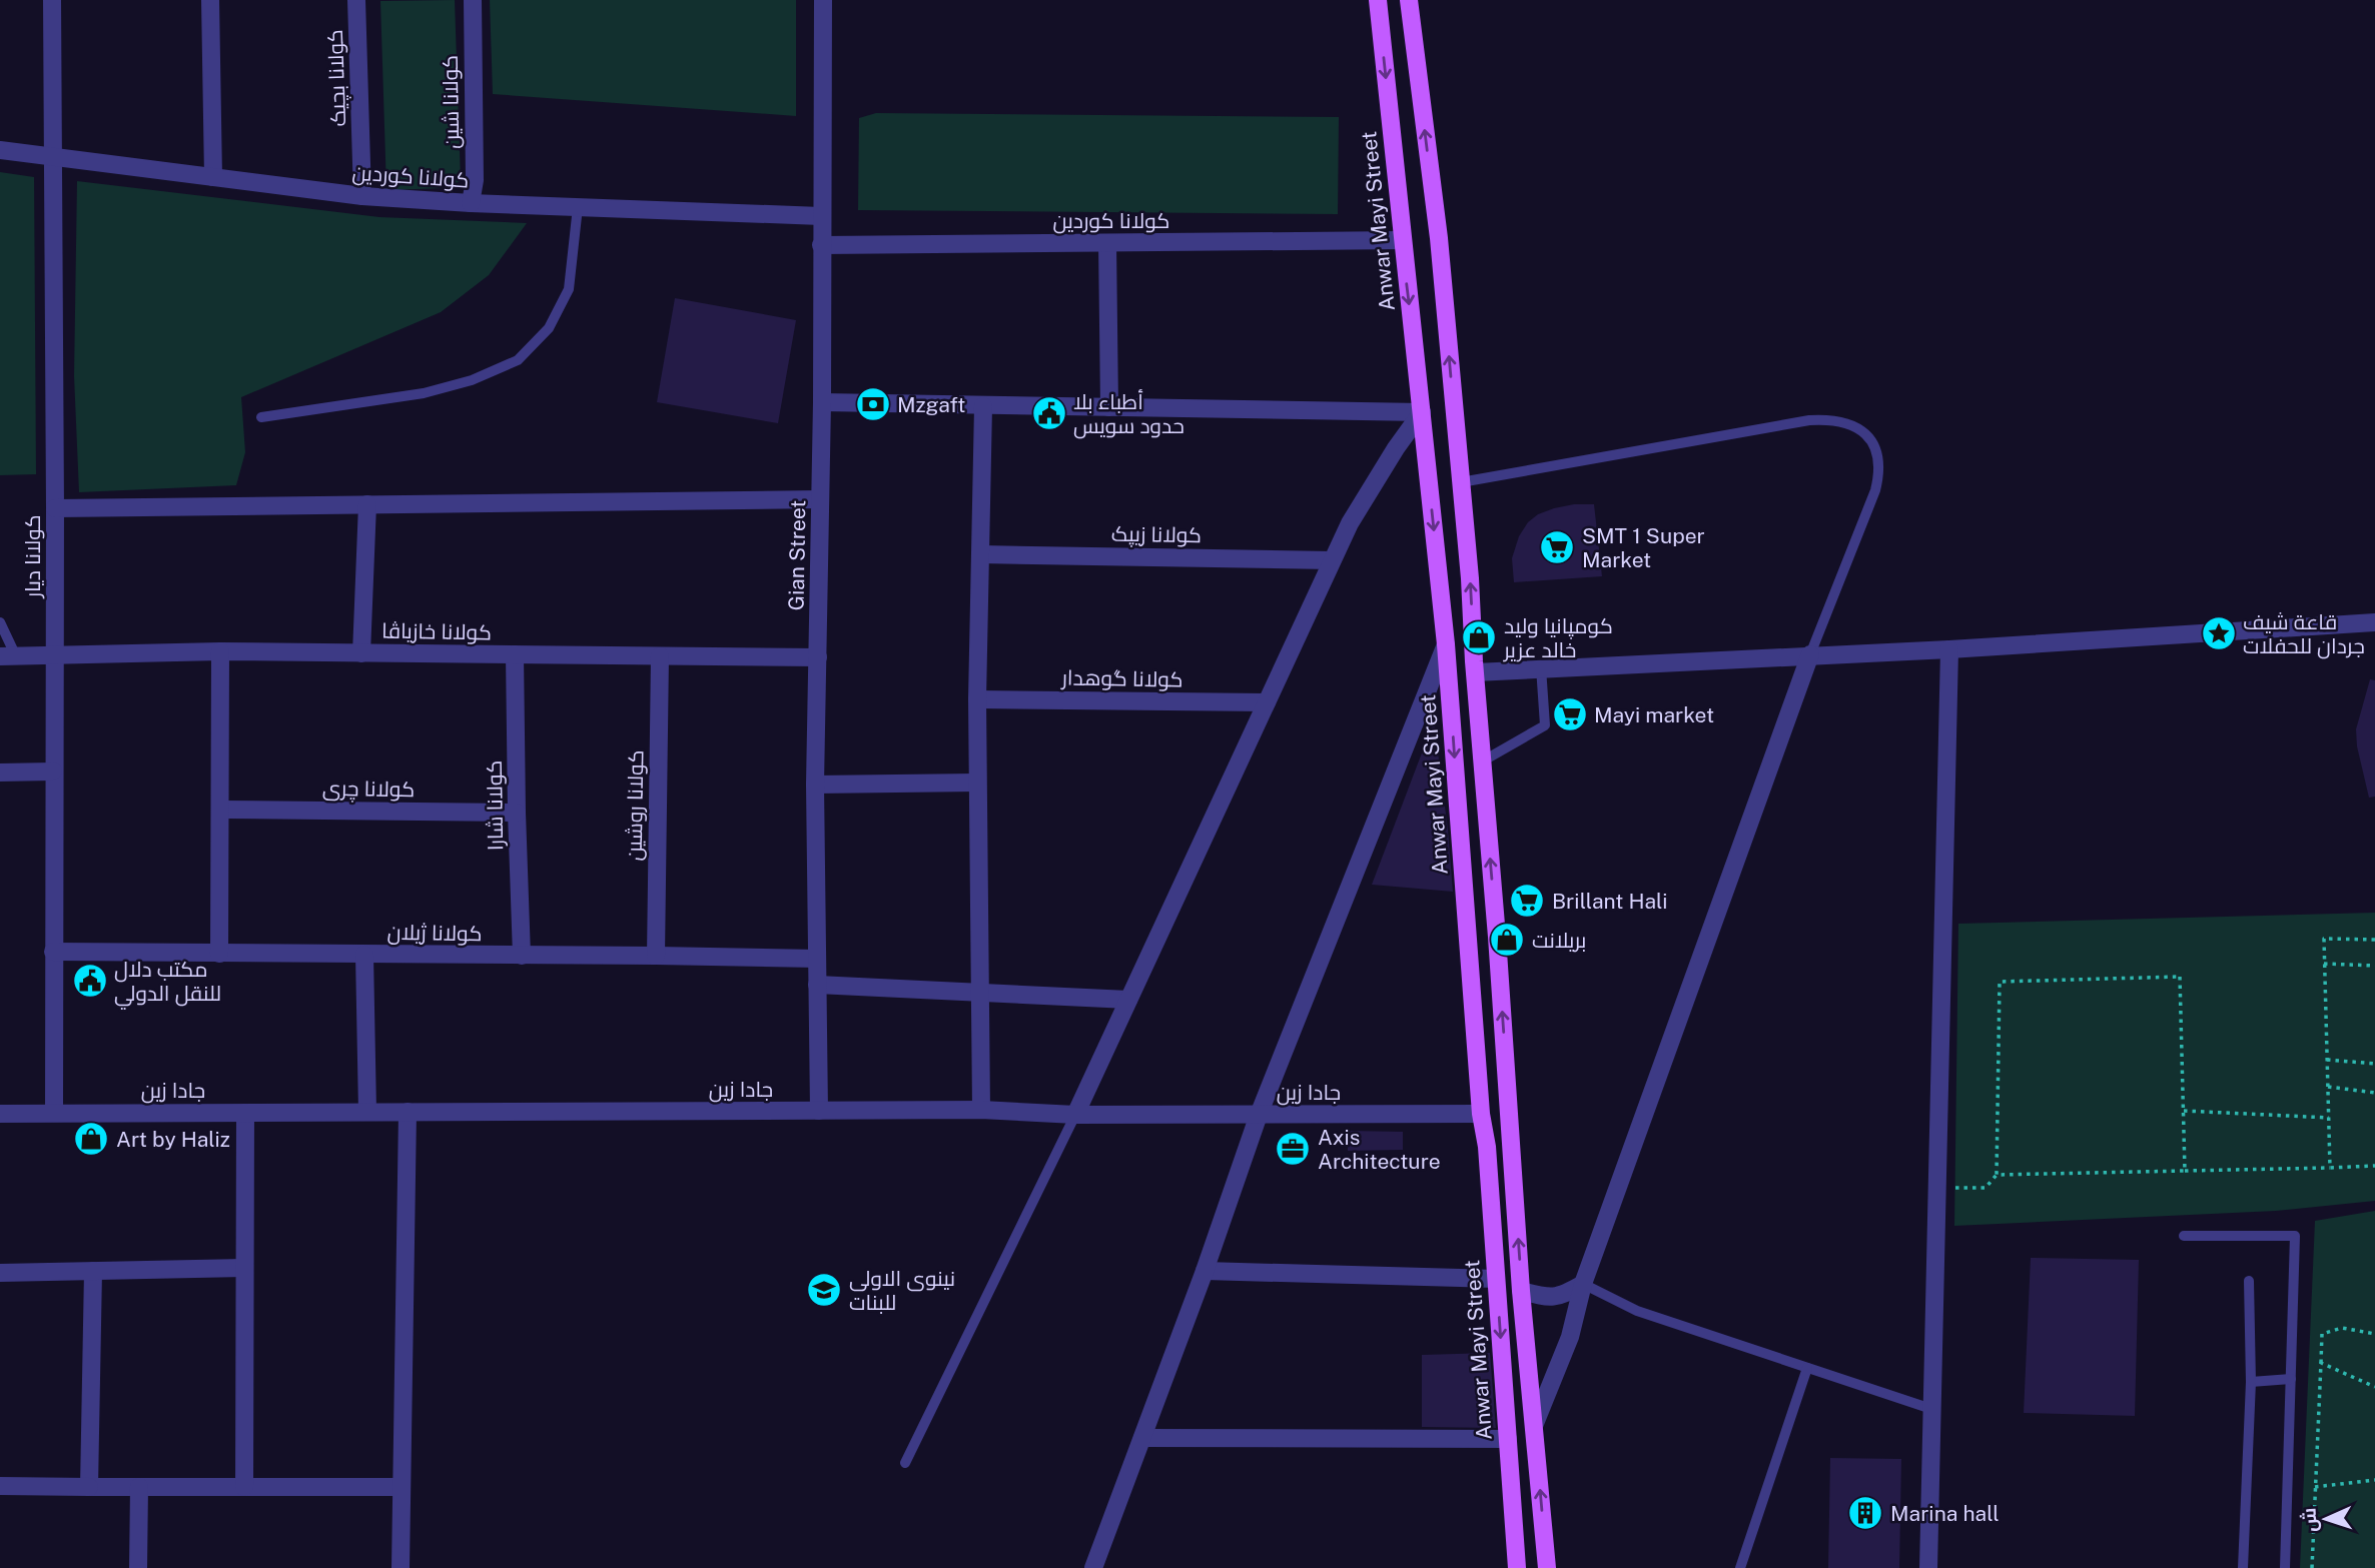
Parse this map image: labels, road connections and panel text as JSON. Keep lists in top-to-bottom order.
{
  "streets": {
    "main road": ["Anwar Mayi Street"],
    "street": [
      "کولانا بچیک",
      "کولانا شین",
      "کولانا کوردین",
      "کولانا زیپک",
      "Gian Street",
      "کولانا دیار",
      "کولانا خازیاڤا",
      "کولانا گوهدار",
      "کولانا چری",
      "کولانا شارا",
      "کولانا روشین",
      "کولانا ژیلان",
      "جادا زین"
    ]
  },
  "crossings": [
    ["کولانا بچیک", "کولانا کوردین"],
    ["کولانا شین", "کولانا کوردین"],
    ["کولانا کوردین", "Anwar Mayi Street"],
    ["کولانا کوردین", "Gian Street"],
    ["کولانا کوردین", "کولانا دیار"],
    ["Anwar Mayi Street", "جادا زین"],
    ["Gian Street", "کولانا خازیاڤا"],
    ["Gian Street", "کولانا ژیلان"],
    ["Gian Street", "جادا زین"],
    ["کولانا دیار", "کولانا خازیاڤا"],
    ["کولانا دیار", "کولانا ژیلان"],
    ["کولانا دیار", "جادا زین"],
    ["کولانا خازیاڤا", "کولانا شارا"],
    ["کولانا خازیاڤا", "کولانا روشین"],
    ["کولانا چری", "کولانا شارا"],
    ["کولانا شارا", "کولانا ژیلان"],
    ["کولانا روشین", "کولانا ژیلان"]
  ],
  "places": {
    "bank": ["Mzgaft"],
    "public building": ["أطباء بلا حدود سويس", "مكتب دلال للنقل الدولي"],
    "supermarket": ["SMT 1 Super Market", "Mayi market", "Brillant Hali"],
    "place": ["قاعة شيف جردان للحفلات"],
    "shop": ["كومپانيا وليد خالد عزير", "بریلانت", "Art by Haliz"],
    "office": ["Axis Architecture"],
    "school or university": ["نينوى الاولى للبنات"],
    "building": ["Marina hall"]
  },
  "north": "left"
}
